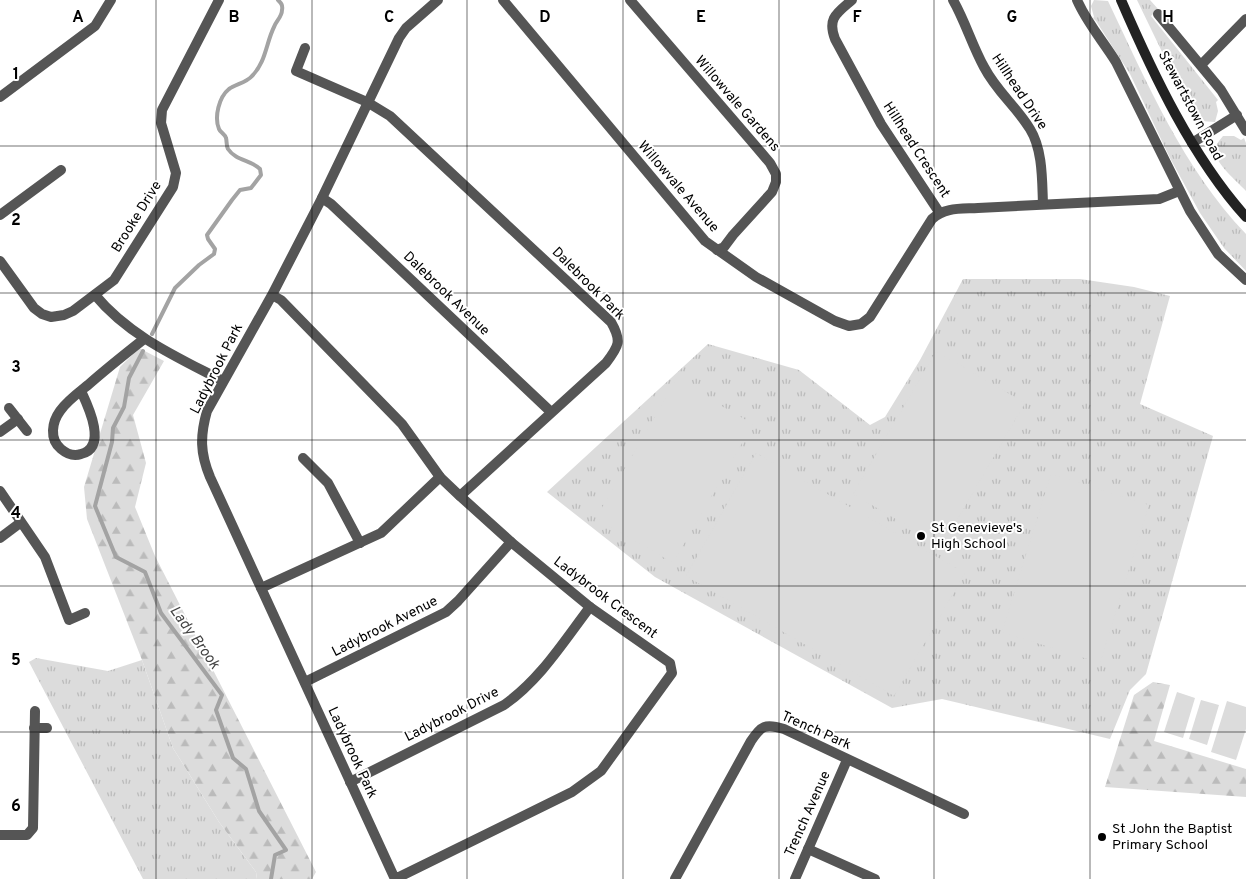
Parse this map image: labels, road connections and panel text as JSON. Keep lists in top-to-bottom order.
{
  "streets": {
    "main road": ["Stewartstown Road"],
    "street": [
      "Hillhead Drive",
      "Willowvale Gardens",
      "Hillhead Crescent",
      "Willowvale Avenue",
      "Brooke Drive",
      "Dalebrook Park",
      "Dalebrook Avenue",
      "Ladybrook Park",
      "Ladybrook Crescent",
      "Ladybrook Avenue",
      "Ladybrook Drive",
      "Trench Park",
      "Trench Avenue"
    ]
  },
  "crossings": [
    ["Hillhead Drive", "Hillhead Crescent"],
    ["Willowvale Gardens", "Willowvale Avenue"],
    ["Hillhead Crescent", "Willowvale Avenue"],
    ["Dalebrook Park", "Dalebrook Avenue"],
    ["Dalebrook Park", "Ladybrook Park"],
    ["Dalebrook Park", "Ladybrook Crescent"],
    ["Dalebrook Avenue", "Ladybrook Park"],
    ["Ladybrook Park", "Ladybrook Crescent"],
    ["Ladybrook Park", "Ladybrook Avenue"],
    ["Ladybrook Park", "Ladybrook Drive"],
    ["Ladybrook Crescent", "Ladybrook Avenue"],
    ["Ladybrook Crescent", "Ladybrook Drive"],
    ["Trench Park", "Trench Avenue"]
  ],
  "water": ["Lady Brook"],
  "places": ["St Genevieve's High School", "St John the Baptist Primary School"],
  "grid": {
    "columns": [
      "A",
      "B",
      "C",
      "D",
      "E",
      "F",
      "G",
      "H"
    ],
    "rows": [
      "1",
      "2",
      "3",
      "4",
      "5",
      "6"
    ]
  }
}
